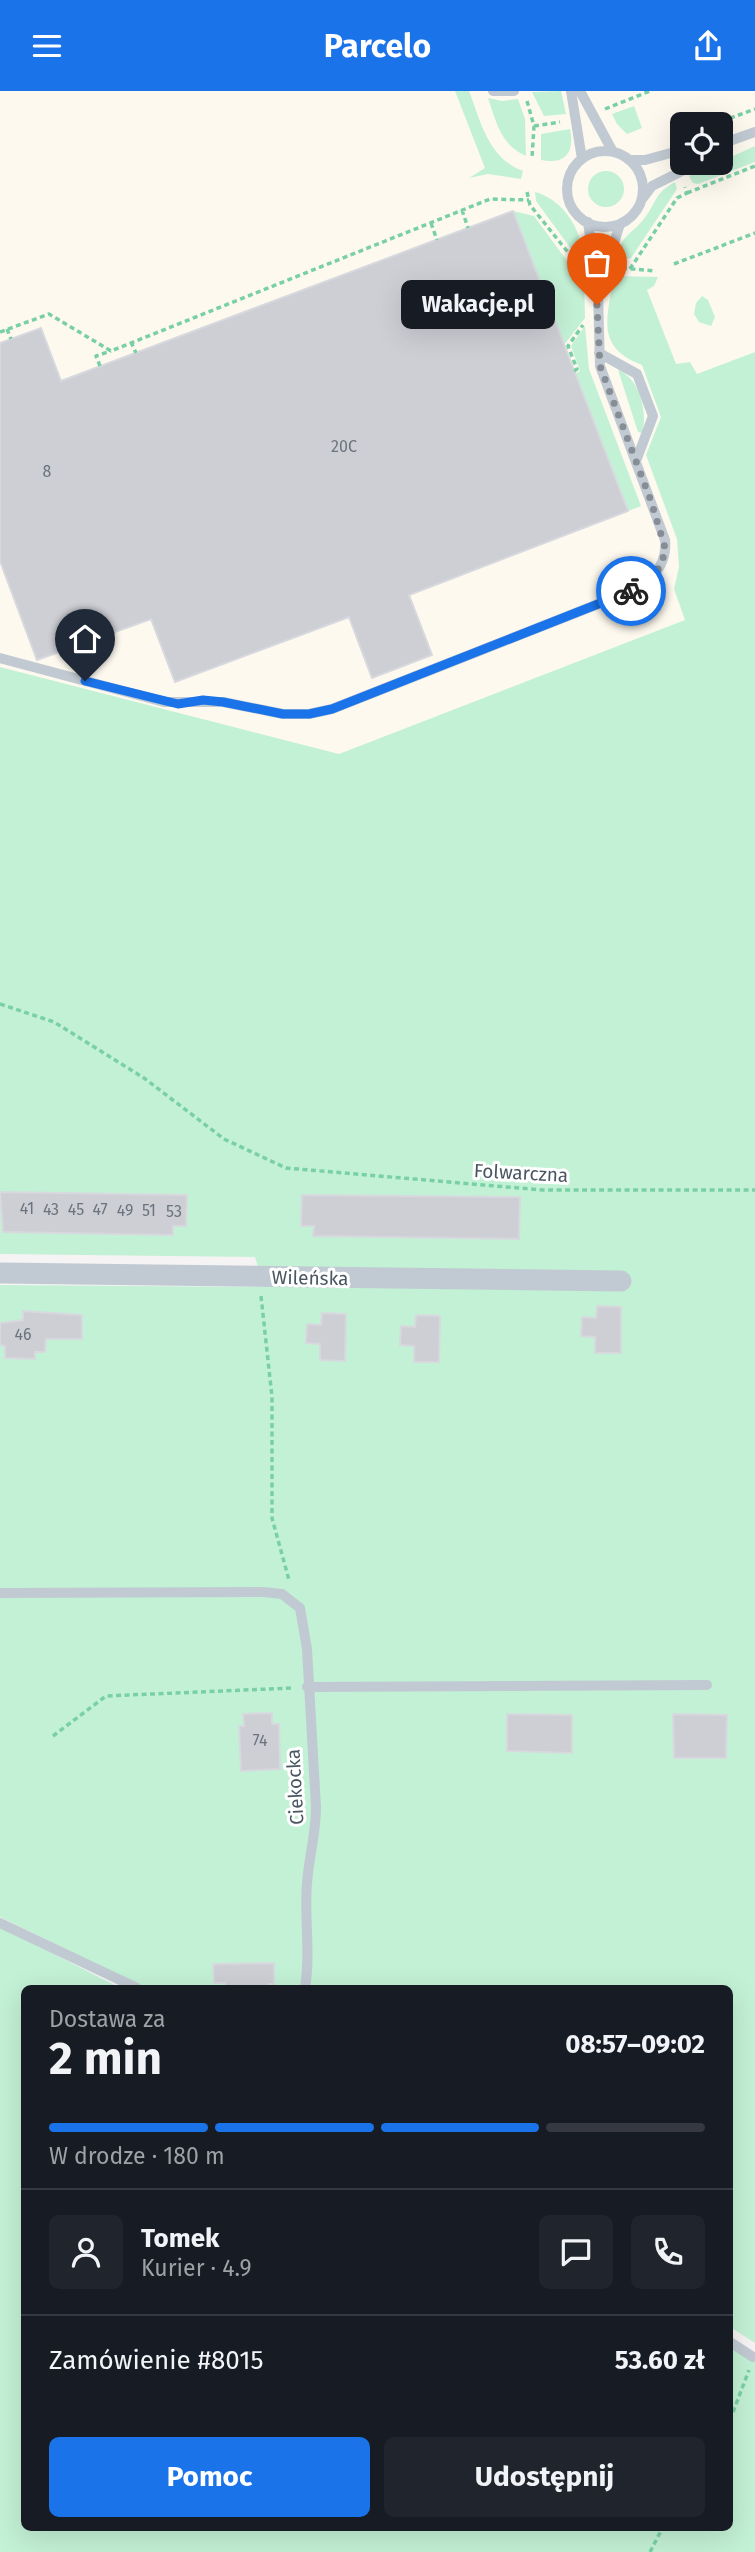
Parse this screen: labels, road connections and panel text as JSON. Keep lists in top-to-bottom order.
{
  "streets": {
    "street": ["Wileńska"],
    "lane": ["Ciekocka"],
    "path": ["Folwarczna"]
  },
  "places": ["Wakacje.pl"],
  "house_numbers": [
    "20C",
    "8",
    "41",
    "43",
    "45",
    "47",
    "49",
    "51",
    "53",
    "46",
    "74"
  ],
  "page": {
    "header": "Parcelo",
    "bubble": "Wakacje.pl",
    "heading": ["2 min", "Dostawa za", "08:57–09:02"],
    "panel": [
      "Tomek",
      "Kurier · 4.9",
      "Zamówienie #8015",
      "53.60 zł"
    ],
    "bar": "W drodze · 180 m",
    "buttons": ["Pomoc", "Udostępnij"]
  }
}
